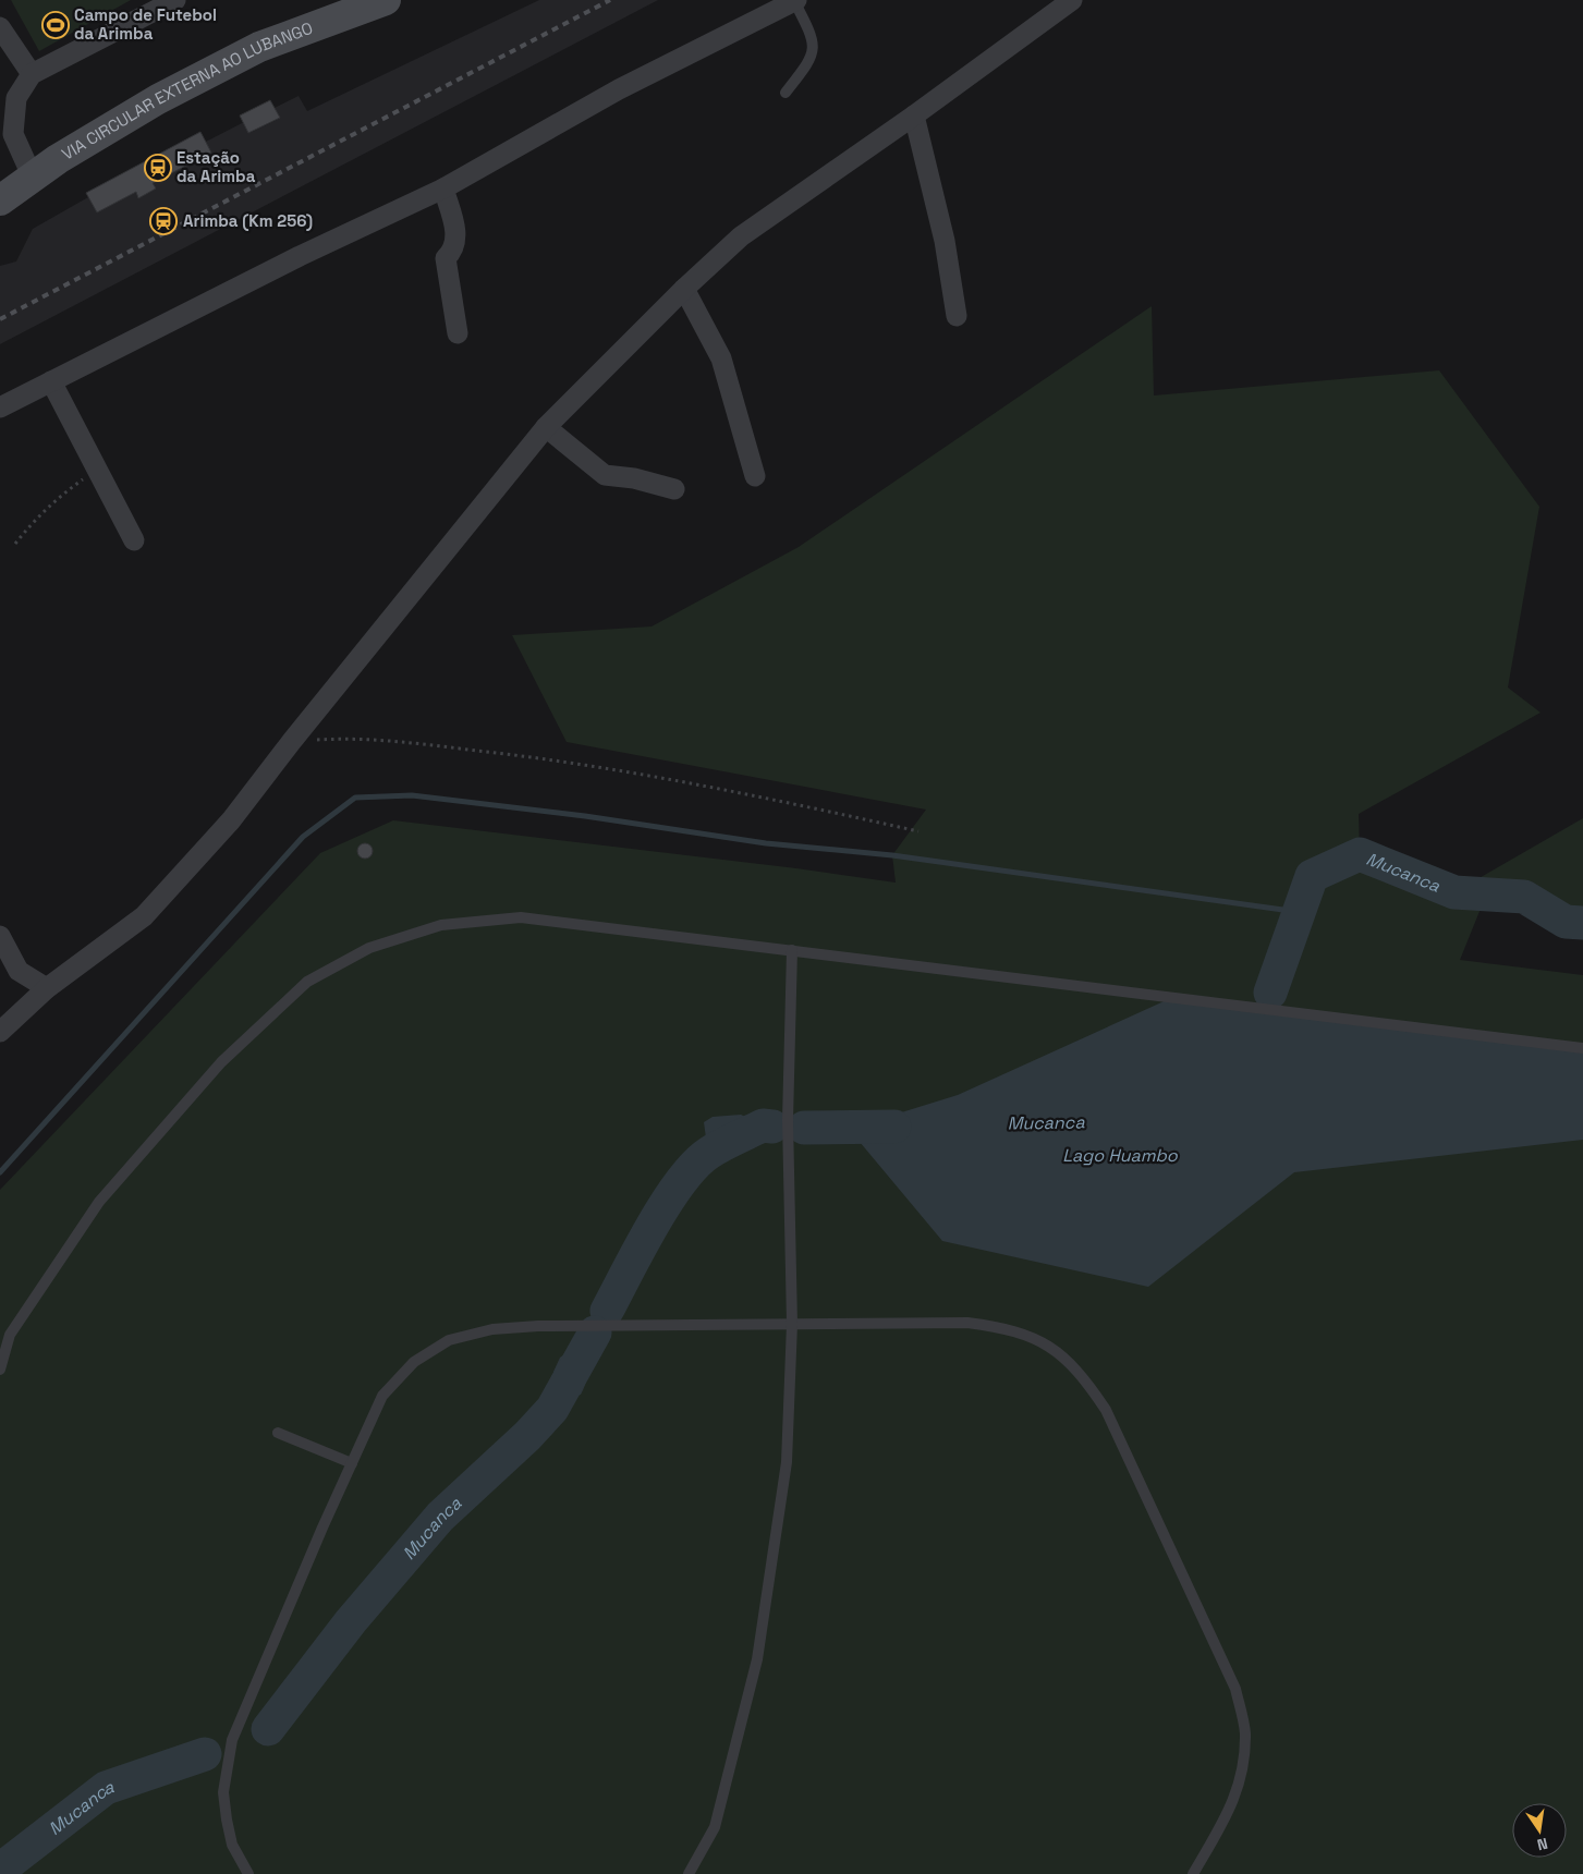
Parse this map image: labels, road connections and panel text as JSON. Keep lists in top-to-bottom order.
{
  "streets": {
    "main road": ["VIA CIRCULAR EXTERNA AO LUBANGO"]
  },
  "water": ["Mucanca", "Lago Huambo"],
  "places": {
    "sports": ["Campo de Futebol da Arimba"],
    "station": ["Estação da Arimba", "Arimba (Km 256)"]
  },
  "north": "bottom"
}
